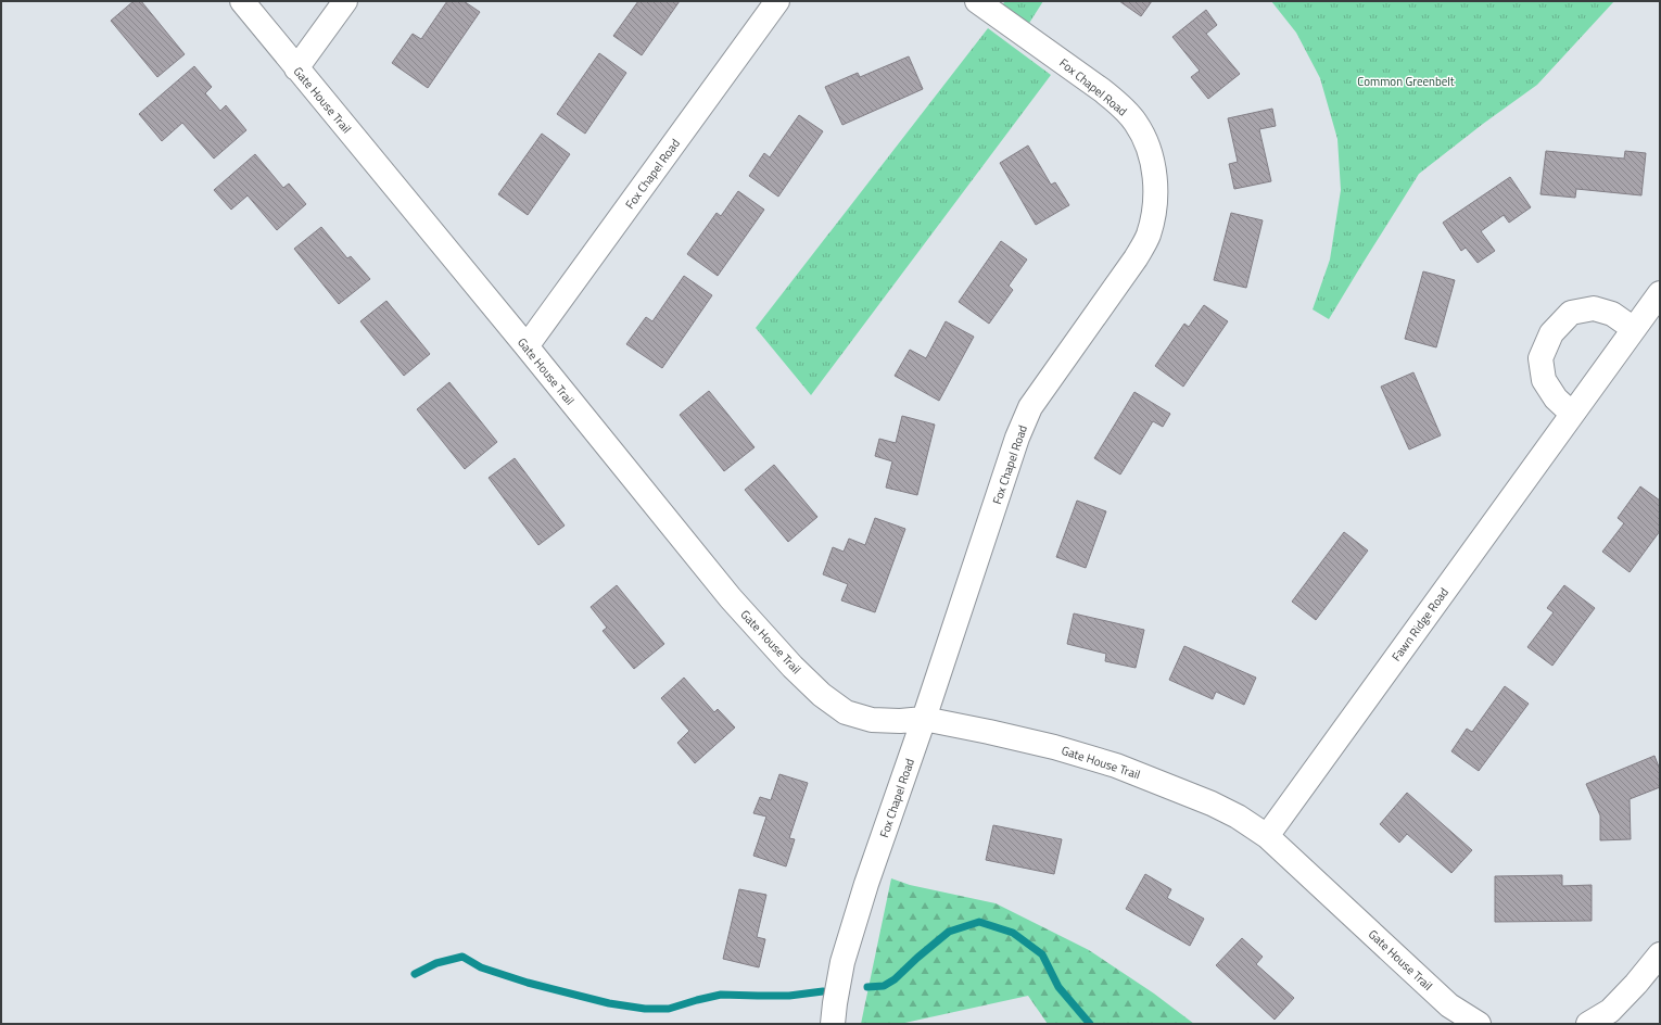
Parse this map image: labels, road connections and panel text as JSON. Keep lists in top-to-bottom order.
{
  "streets": {
    "street": ["Fox Chapel Road", "Gate House Trail", "Fawn Ridge Road"]
  },
  "crossings": [
    ["Fox Chapel Road", "Gate House Trail"],
    ["Gate House Trail", "Fawn Ridge Road"]
  ],
  "parks": ["Common Greenbelt"]
}
